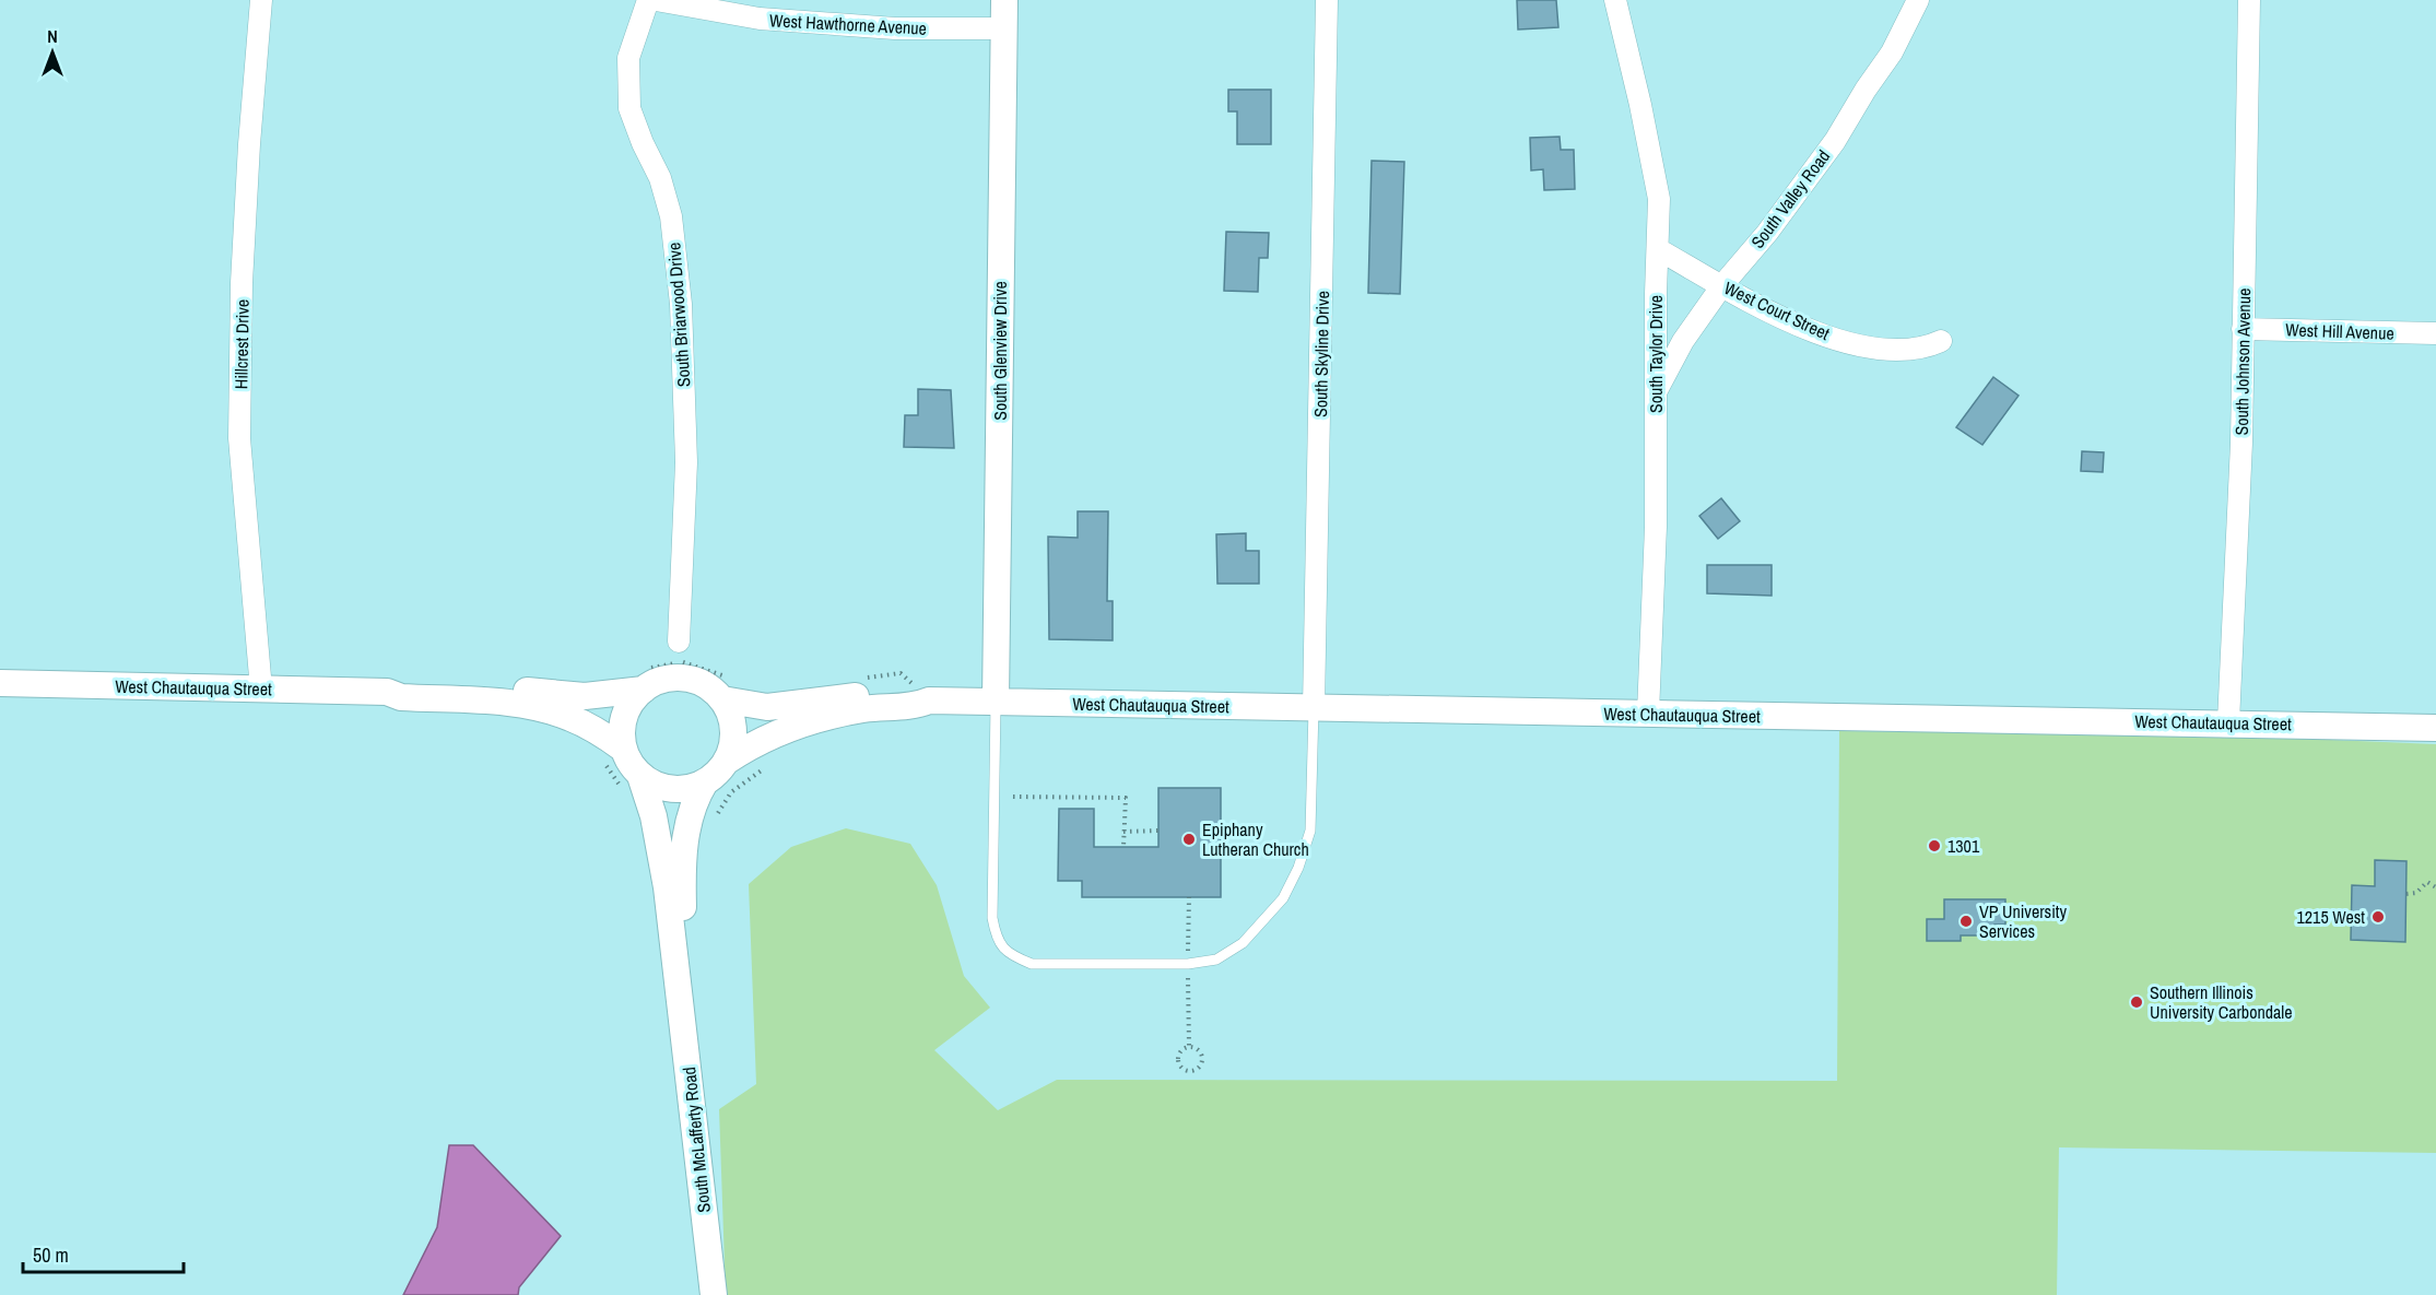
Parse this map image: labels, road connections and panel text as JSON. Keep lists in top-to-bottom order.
{
  "streets": {
    "street": [
      "West Hawthorne Avenue",
      "South Valley Road",
      "West Court Street",
      "South Briarwood Drive",
      "West Hill Avenue",
      "Hillcrest Drive",
      "South Glenview Drive",
      "South Skyline Drive",
      "South Taylor Drive",
      "South Johnson Avenue",
      "West Chautauqua Street",
      "South McLafferty Road"
    ]
  },
  "crossings": [
    ["West Hawthorne Avenue", "South Glenview Drive"],
    ["South Valley Road", "West Court Street"],
    ["South Valley Road", "South Taylor Drive"],
    ["West Court Street", "South Taylor Drive"],
    ["West Hill Avenue", "South Johnson Avenue"],
    ["Hillcrest Drive", "West Chautauqua Street"],
    ["South Glenview Drive", "West Chautauqua Street"],
    ["South Skyline Drive", "West Chautauqua Street"],
    ["South Taylor Drive", "West Chautauqua Street"],
    ["South Johnson Avenue", "West Chautauqua Street"],
    ["West Chautauqua Street", "South McLafferty Road"]
  ],
  "places": [
    "Epiphany Lutheran Church",
    "1301",
    "1215 West",
    "VP University Services",
    "Southern Illinois University Carbondale"
  ],
  "scale_bar": "50 m",
  "north": "top"
}
